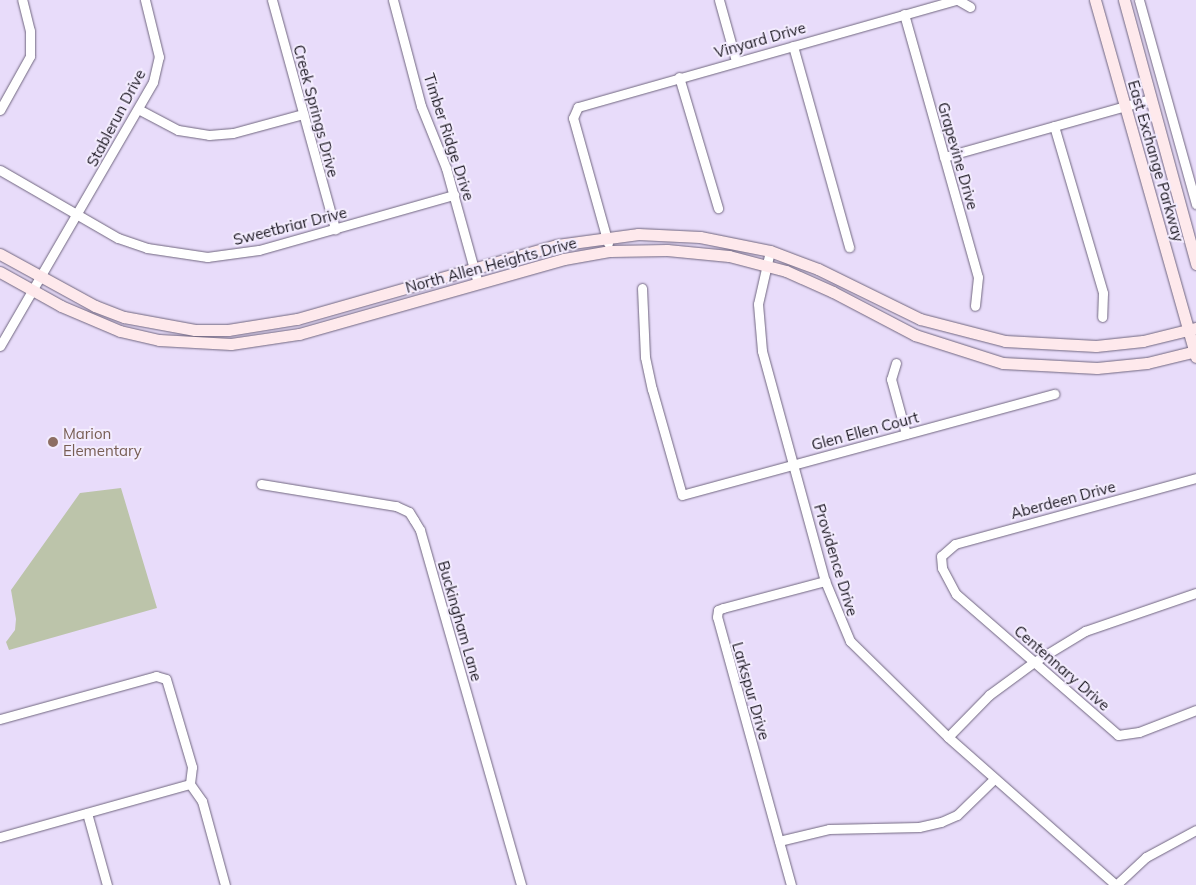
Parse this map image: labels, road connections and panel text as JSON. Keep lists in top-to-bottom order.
{
  "streets": {
    "main road": ["East Exchange Parkway", "North Allen Heights Drive"],
    "street": [
      "Vinyard Drive",
      "Creek Springs Drive",
      "Stablerun Drive",
      "Timber Ridge Drive",
      "Grapevine Drive",
      "Sweetbriar Drive",
      "Glen Ellen Court",
      "Aberdeen Drive",
      "Providence Drive",
      "Buckingham Lane",
      "Centennary Drive",
      "Larkspur Drive"
    ]
  },
  "crossings": [
    ["Vinyard Drive", "Grapevine Drive"],
    ["Vinyard Drive", "North Allen Heights Drive"],
    ["Creek Springs Drive", "Sweetbriar Drive"],
    ["Stablerun Drive", "Sweetbriar Drive"],
    ["Stablerun Drive", "North Allen Heights Drive"],
    ["Timber Ridge Drive", "Sweetbriar Drive"],
    ["Timber Ridge Drive", "North Allen Heights Drive"],
    ["East Exchange Parkway", "North Allen Heights Drive"],
    ["North Allen Heights Drive", "Providence Drive"],
    ["Glen Ellen Court", "Providence Drive"],
    ["Aberdeen Drive", "Centennary Drive"],
    ["Providence Drive", "Larkspur Drive"]
  ],
  "places": ["Marion Elementary"]
}
